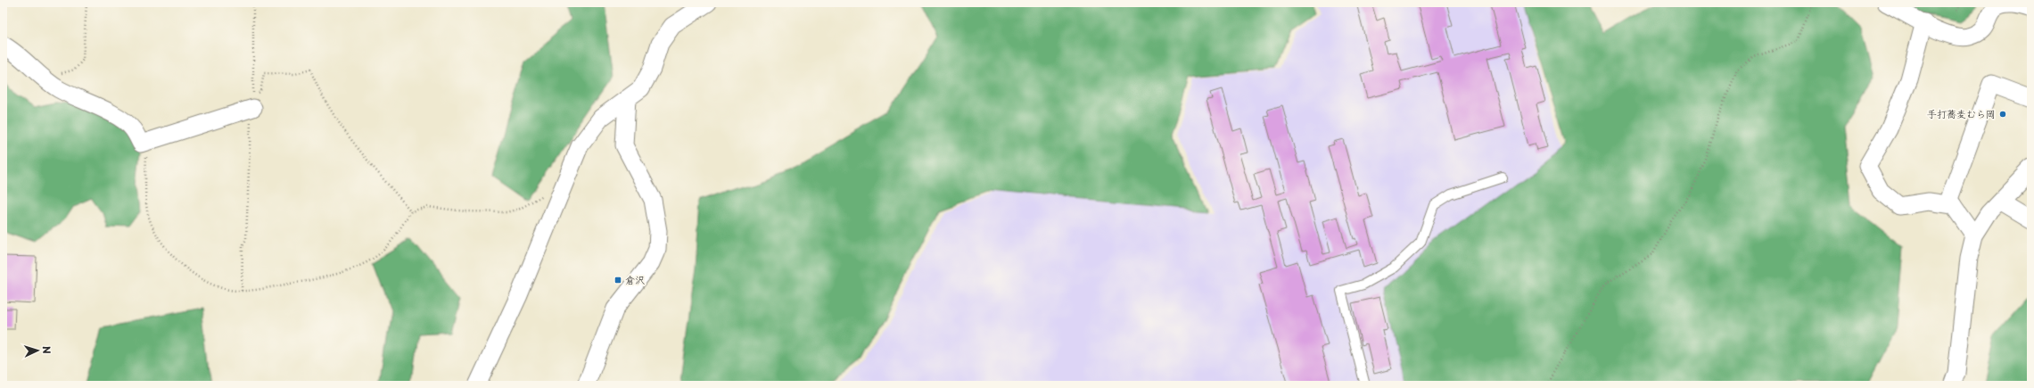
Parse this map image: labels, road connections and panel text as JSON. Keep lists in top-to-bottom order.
{
  "places": {
    "other": ["手打蕎麦むら岡"],
    "transit": ["倉沢"]
  },
  "north": "right"
}
